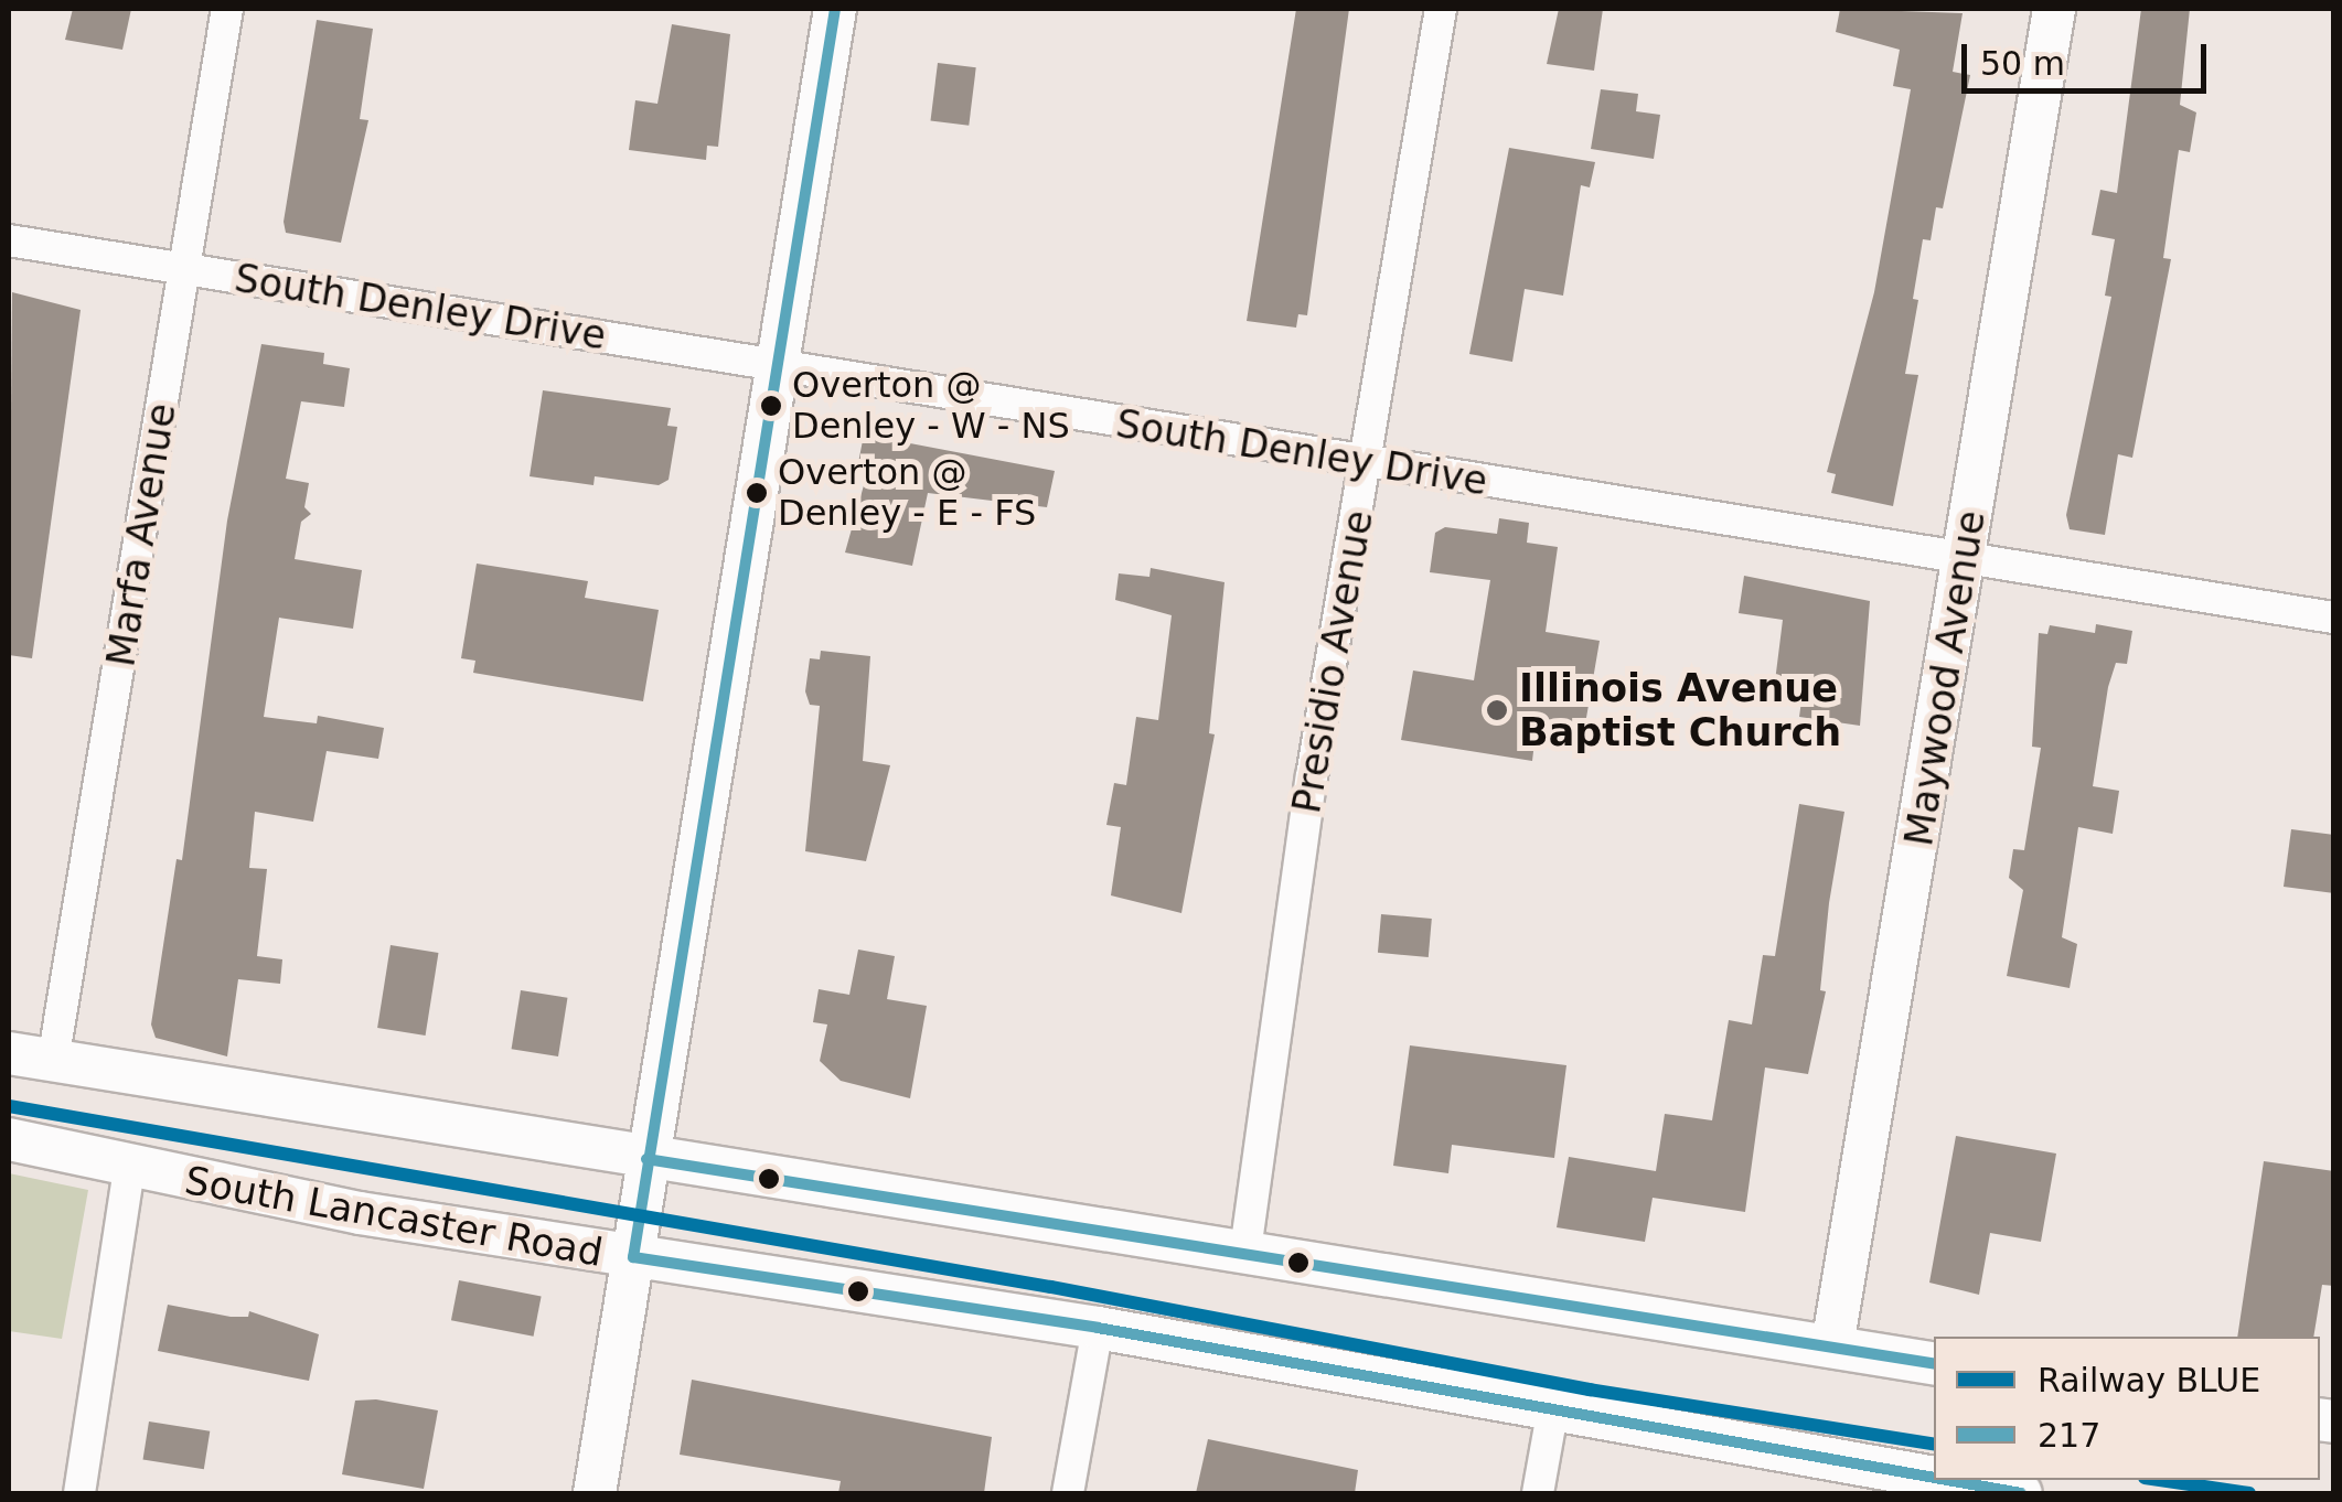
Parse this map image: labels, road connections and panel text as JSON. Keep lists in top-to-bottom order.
{
  "streets": {
    "main road": ["Maywood Avenue", "South Lancaster Road"],
    "street": ["South Denley Drive", "Marfa Avenue", "Presidio Avenue"]
  },
  "crossings": [
    ["South Denley Drive", "Marfa Avenue"],
    ["South Denley Drive", "Presidio Avenue"],
    ["South Denley Drive", "Maywood Avenue"]
  ],
  "places": ["Overton @ Denley - W - NS", "Overton @ Denley - E - FS", "Illinois Avenue Baptist Church"],
  "lines": ["transit line 217", "rail line BLUE"],
  "legend": ["Railway BLUE", "217"],
  "scale_bar": "50 m"
}
